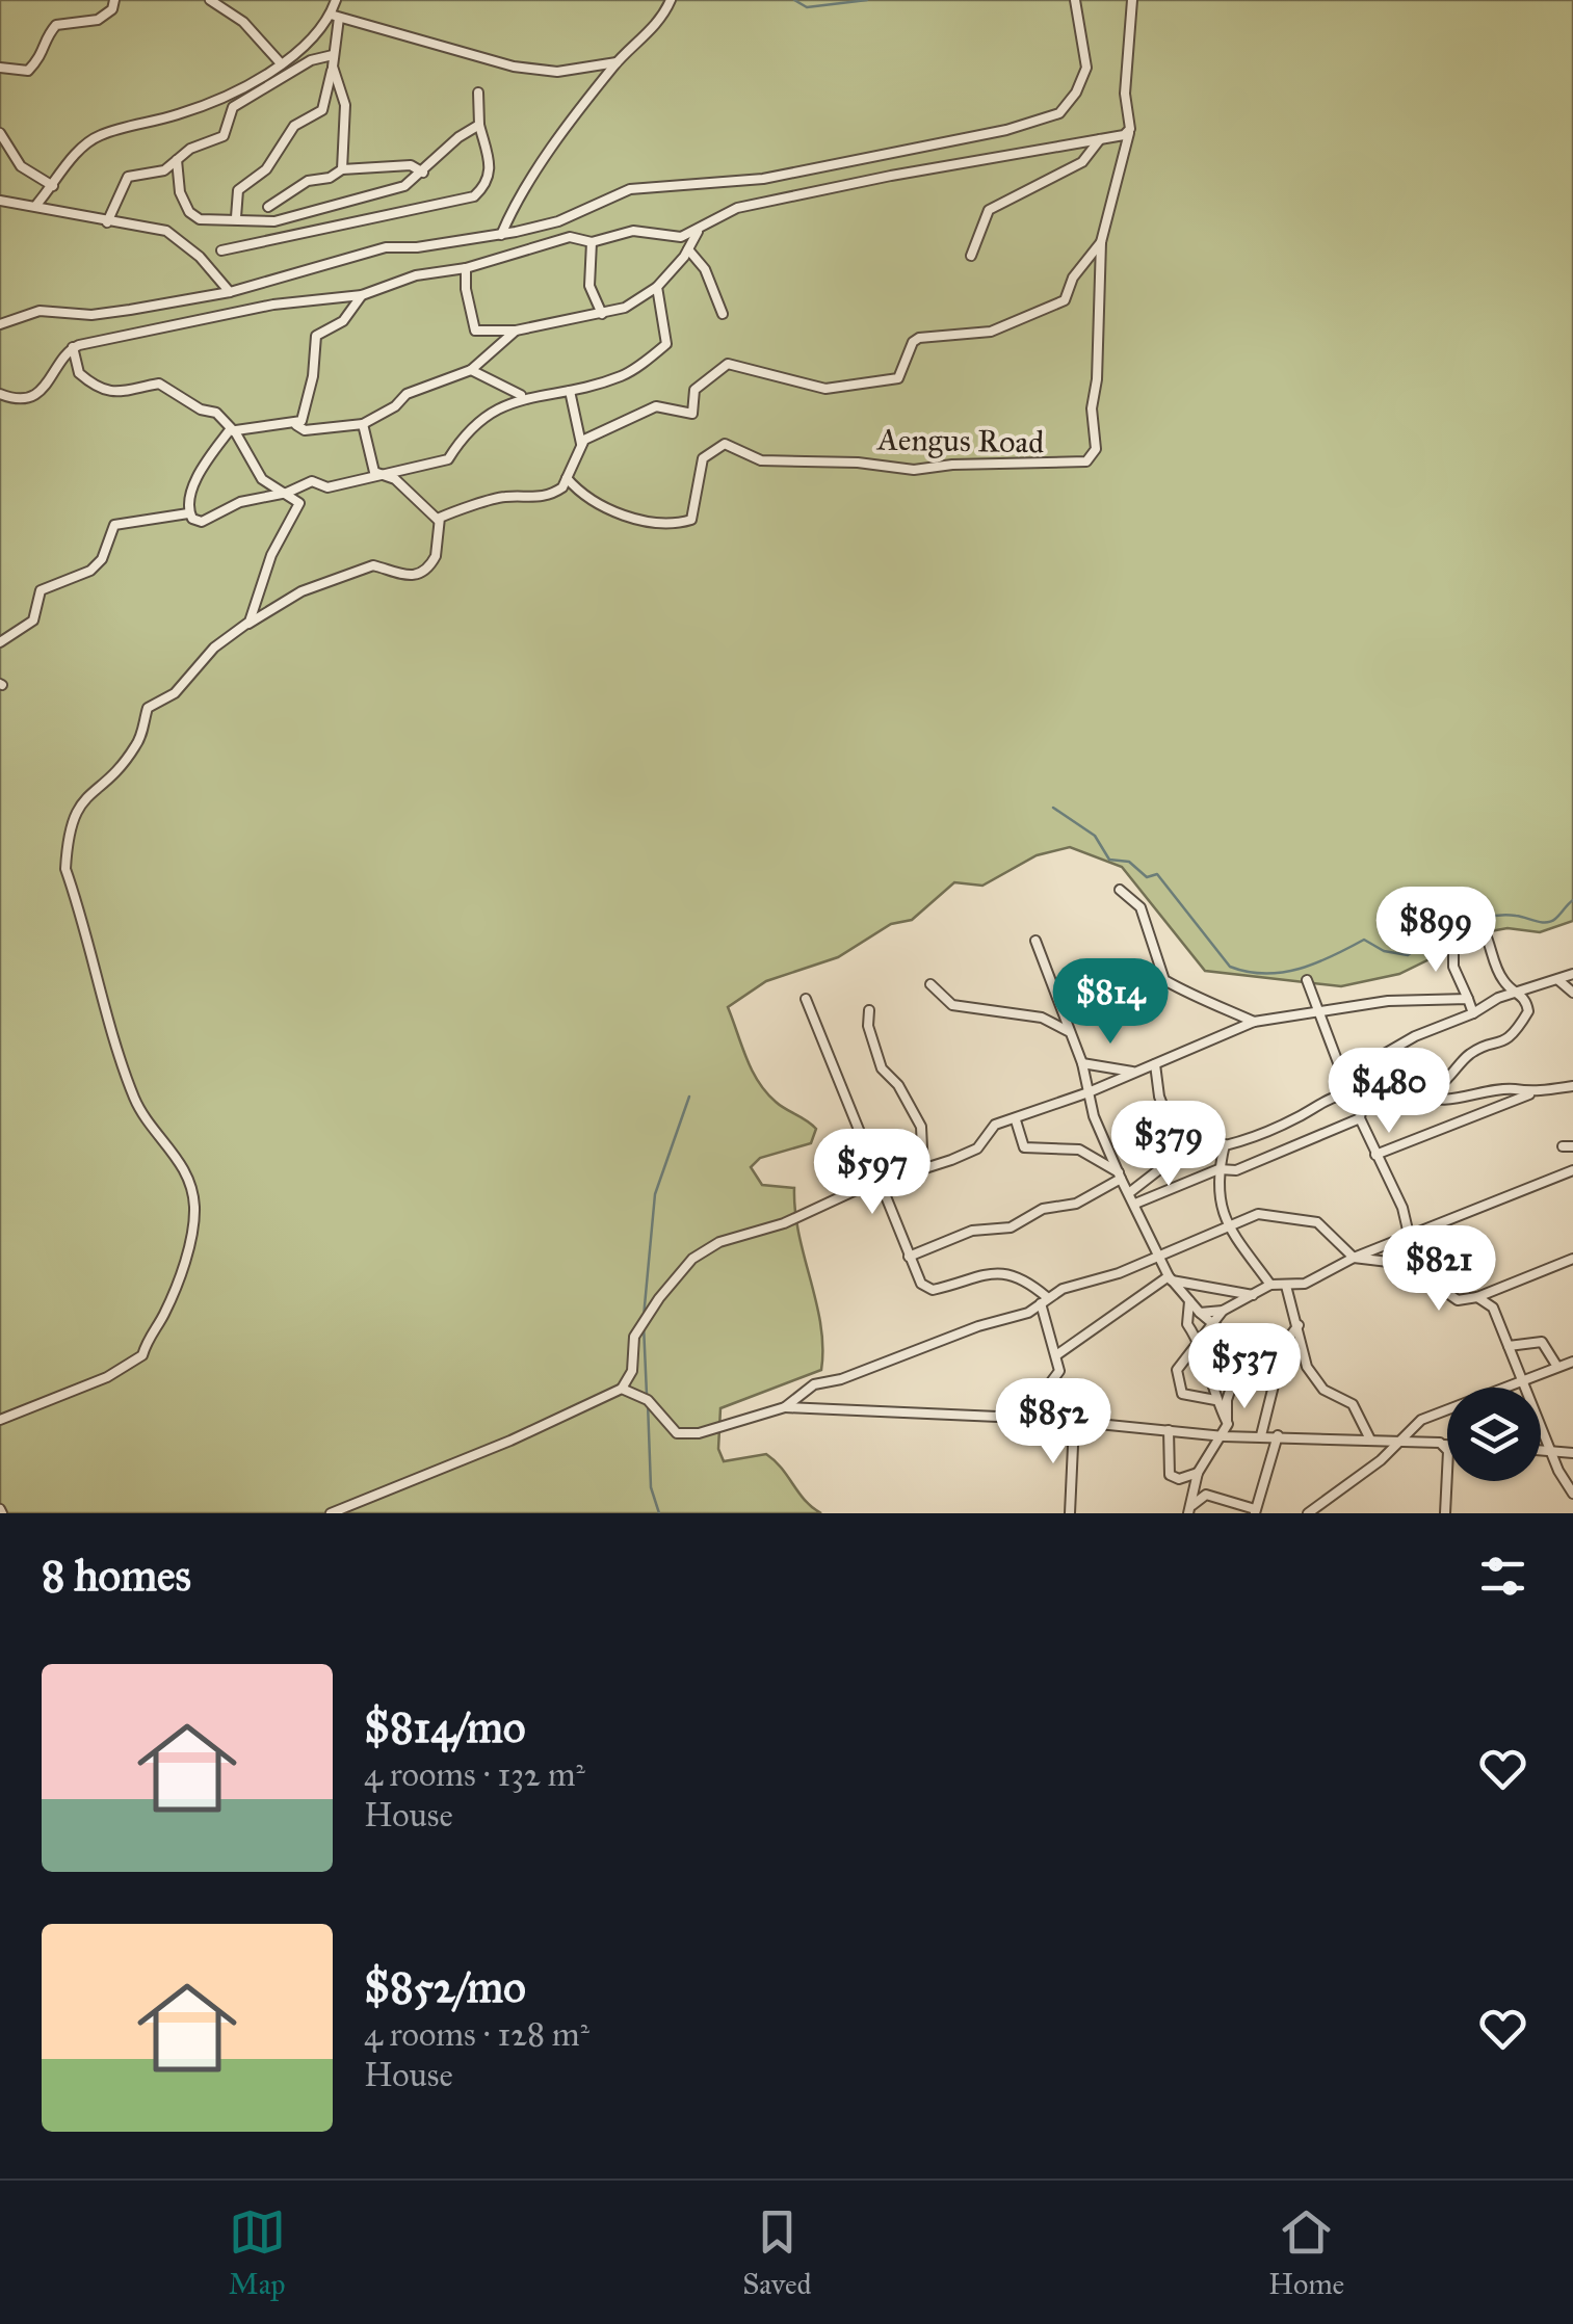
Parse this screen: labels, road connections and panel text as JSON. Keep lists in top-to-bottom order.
{
  "streets": {
    "street": ["Aengus Road"]
  },
  "page": {
    "price": [
      "$899",
      "$814",
      "$480",
      "$379",
      "$597",
      "$821",
      "$537",
      "$852"
    ],
    "heading": "8 homes",
    "list": [
      {
        "name": "$814/mo",
        "note": "4 rooms · 132 m² · House"
      },
      {
        "name": "$852/mo",
        "note": "4 rooms · 128 m² · House"
      }
    ],
    "tabs": ["Map", "Saved", "Home"]
  }
}
